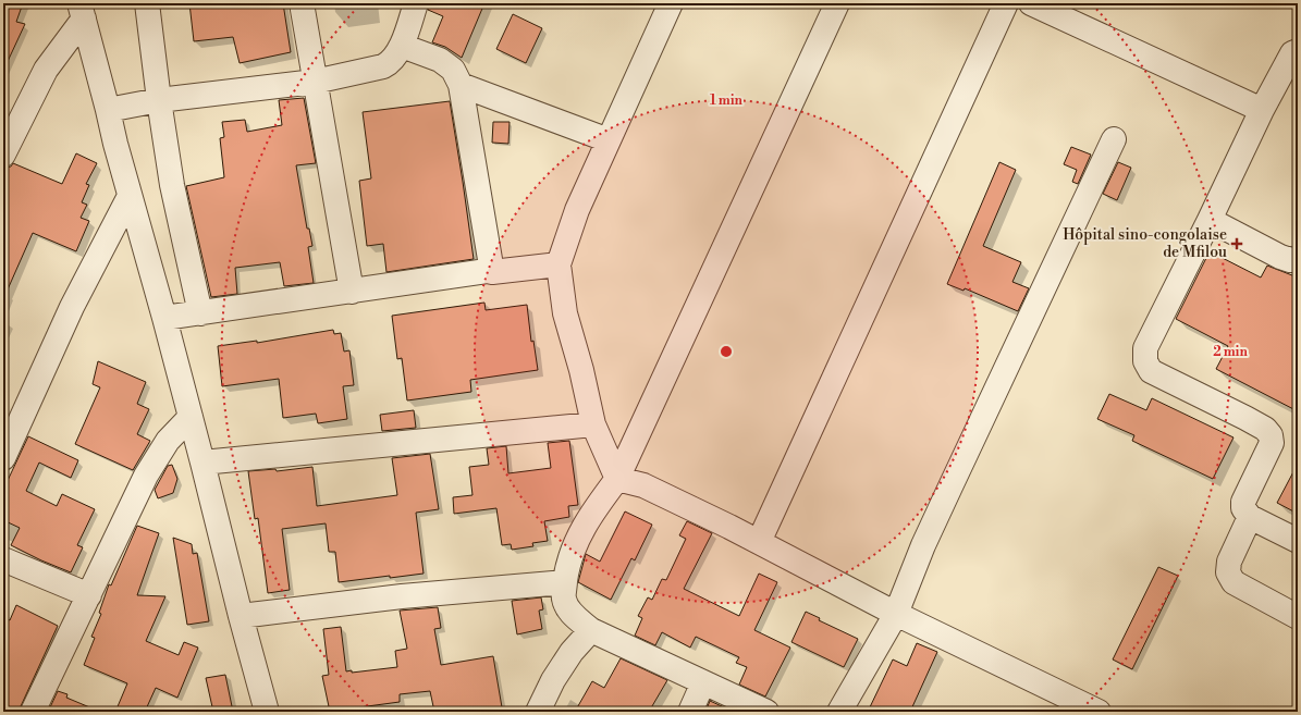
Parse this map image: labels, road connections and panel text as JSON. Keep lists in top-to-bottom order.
{
  "places": {
    "health": ["Hôpital sino-congolaise de Mfilou"]
  },
  "rings": ["1 min", "2 min"]
}
